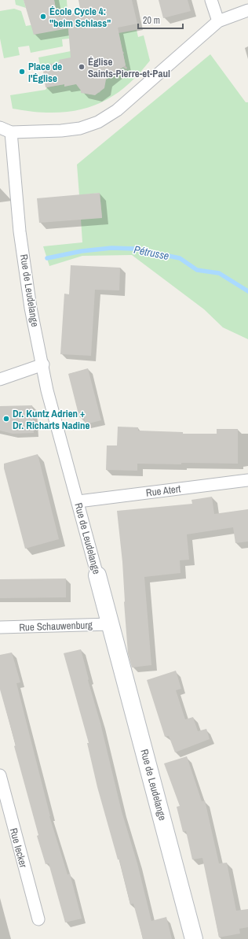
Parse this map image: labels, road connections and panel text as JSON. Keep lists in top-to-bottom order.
{
  "streets": {
    "street": [
      "Rue de Leudelange",
      "Rue Atert",
      "Rue Schauwenburg",
      "Rue Iecker"
    ]
  },
  "crossings": [
    ["Rue de Leudelange", "Rue Atert"],
    ["Rue de Leudelange", "Rue Schauwenburg"]
  ],
  "water": ["Pétrusse"],
  "places": [
    "École Cycle 4: \"beim Schlass\"",
    "Église Saints-Pierre-et-Paul",
    "Place de l'Église",
    "Dr. Kuntz Adrien + Dr. Richarts Nadine"
  ],
  "scale_bar": "20 m"
}
